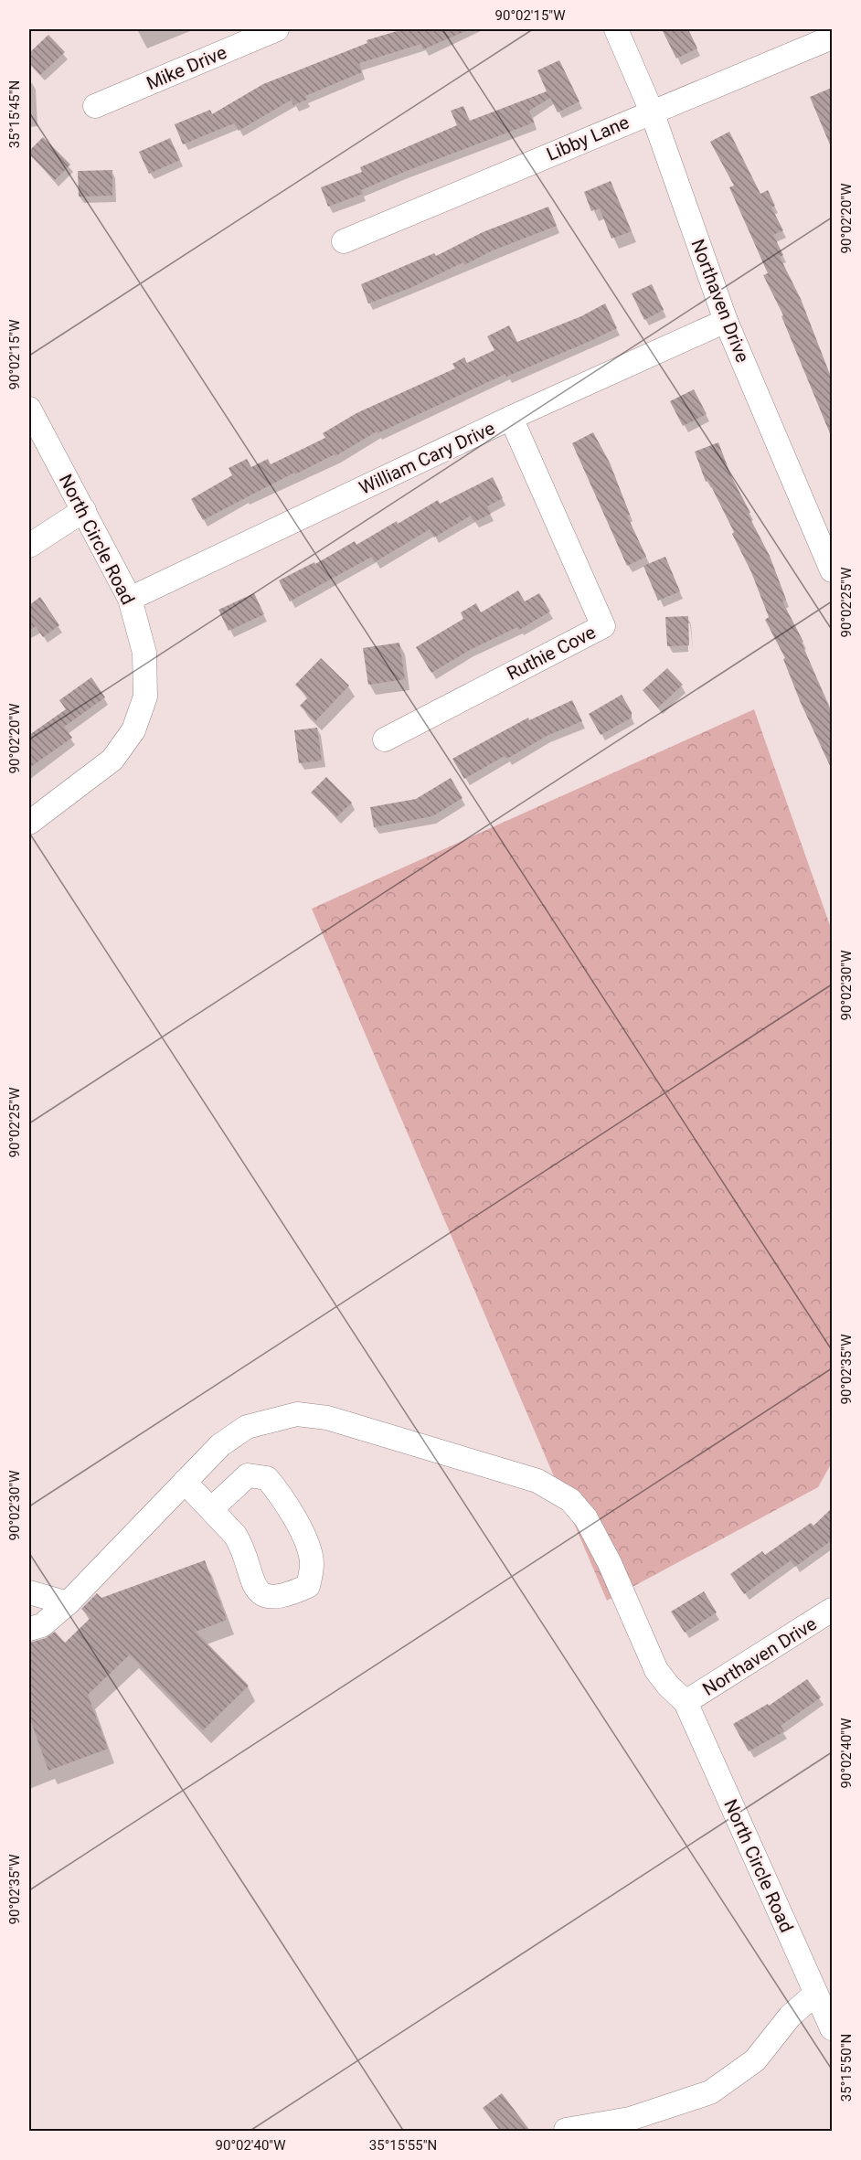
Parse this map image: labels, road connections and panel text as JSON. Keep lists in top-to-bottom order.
{
  "streets": {
    "street": [
      "Mike Drive",
      "Libby Lane",
      "Northaven Drive",
      "William Cary Drive",
      "North Circle Road",
      "Ruthie Cove"
    ]
  },
  "crossings": [
    ["Libby Lane", "Northaven Drive"],
    ["Northaven Drive", "William Cary Drive"],
    ["Northaven Drive", "North Circle Road"],
    ["William Cary Drive", "North Circle Road"],
    ["William Cary Drive", "Ruthie Cove"]
  ],
  "coordinates": [
    "90°02'15\"W",
    "35°15'45\"N",
    "90°02'20\"W",
    "90°02'25\"W",
    "90°02'30\"W",
    "90°02'35\"W",
    "90°02'40\"W",
    "35°15'50\"N",
    "35°15'55\"N"
  ]
}
